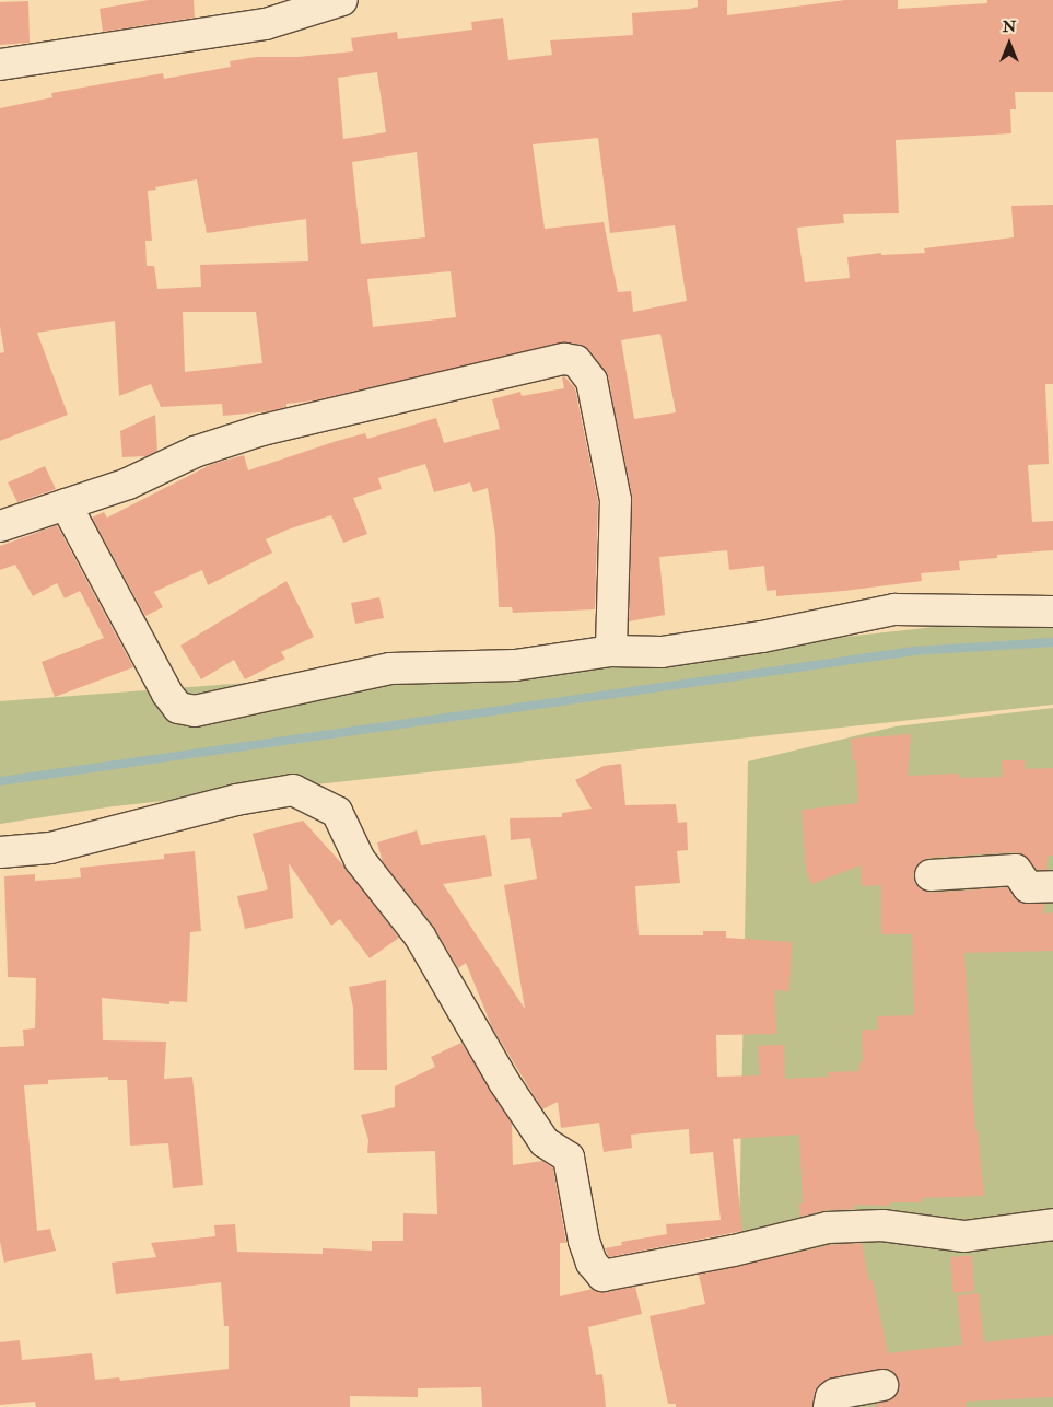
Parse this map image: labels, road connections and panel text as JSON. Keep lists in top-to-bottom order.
{
  "north": "top"
}
